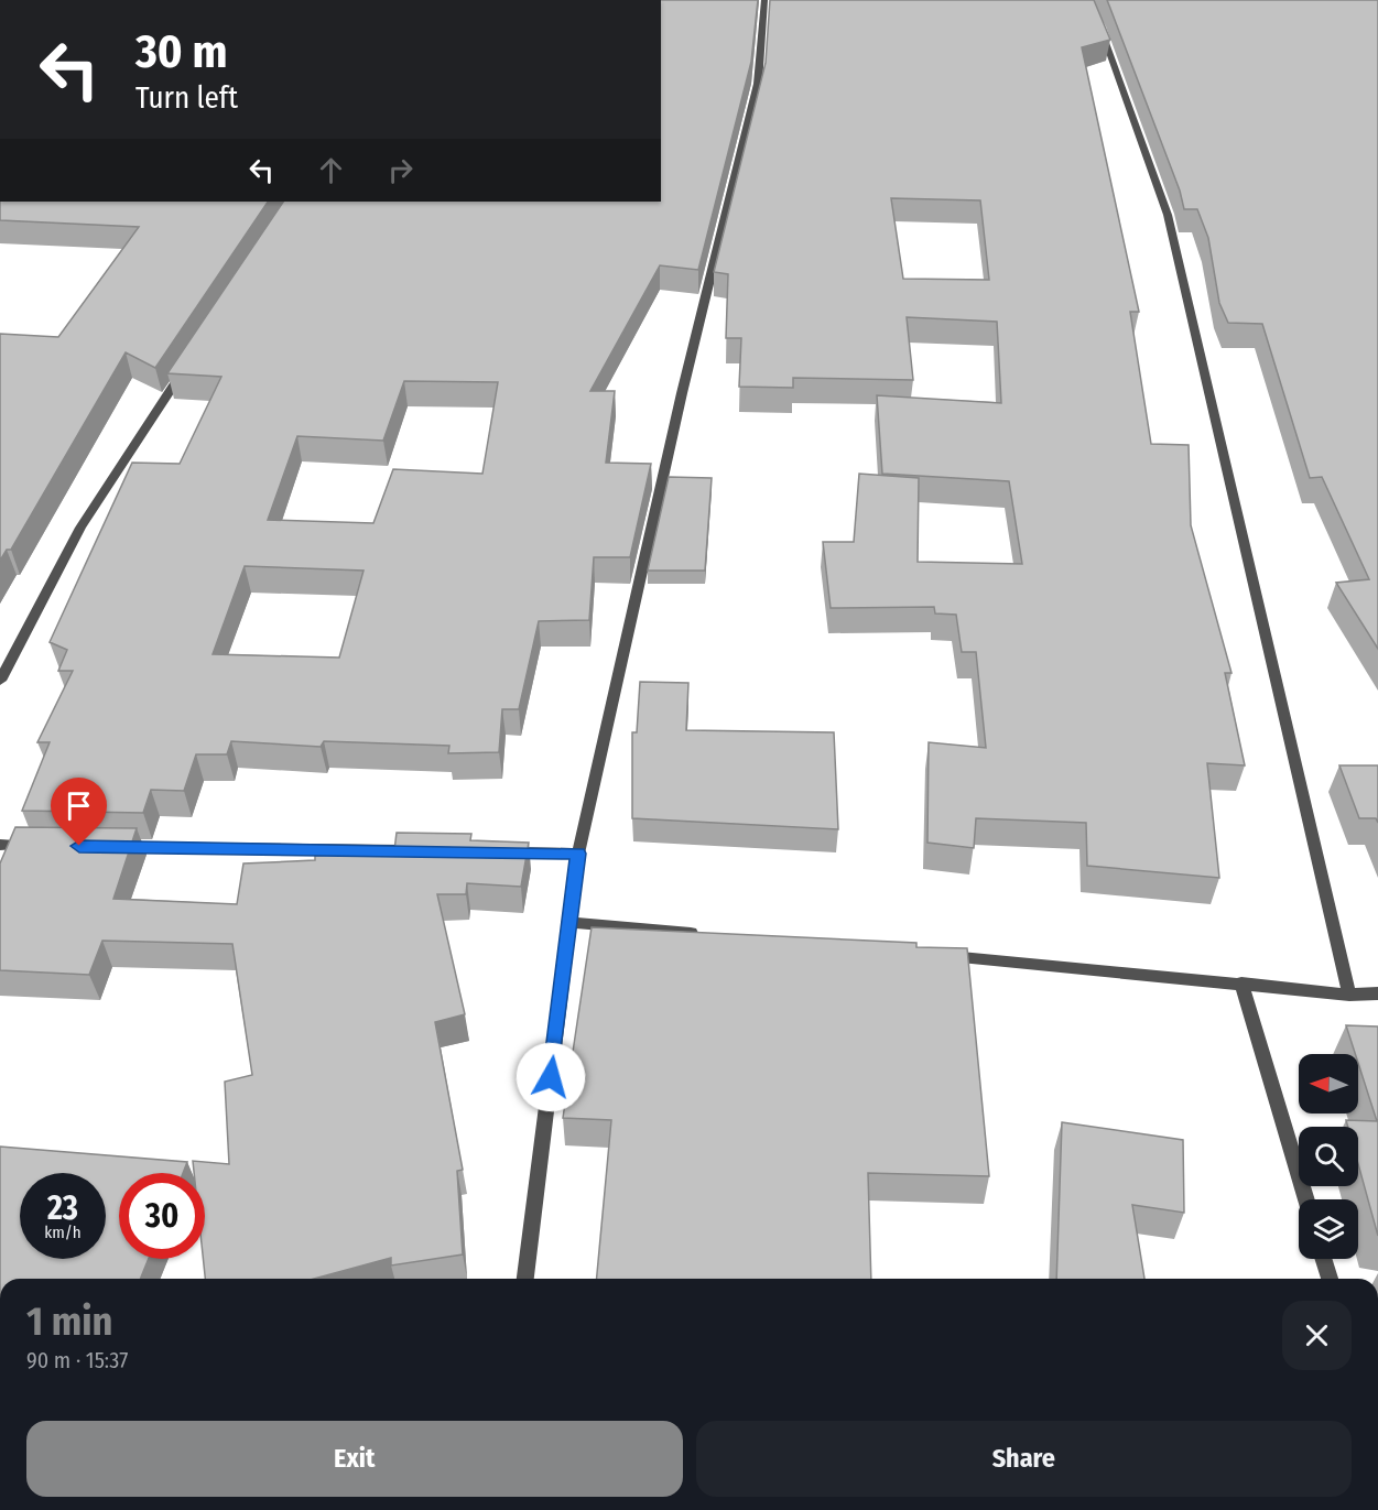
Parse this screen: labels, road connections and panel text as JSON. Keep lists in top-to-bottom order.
{
  "north": "left",
  "page": {
    "turn": ["30 m", "Turn left"],
    "speed": "23 km/h",
    "limit": "30",
    "heading": ["1 min", "90 m · 15:37"],
    "buttons": ["Exit", "Share"]
  }
}
